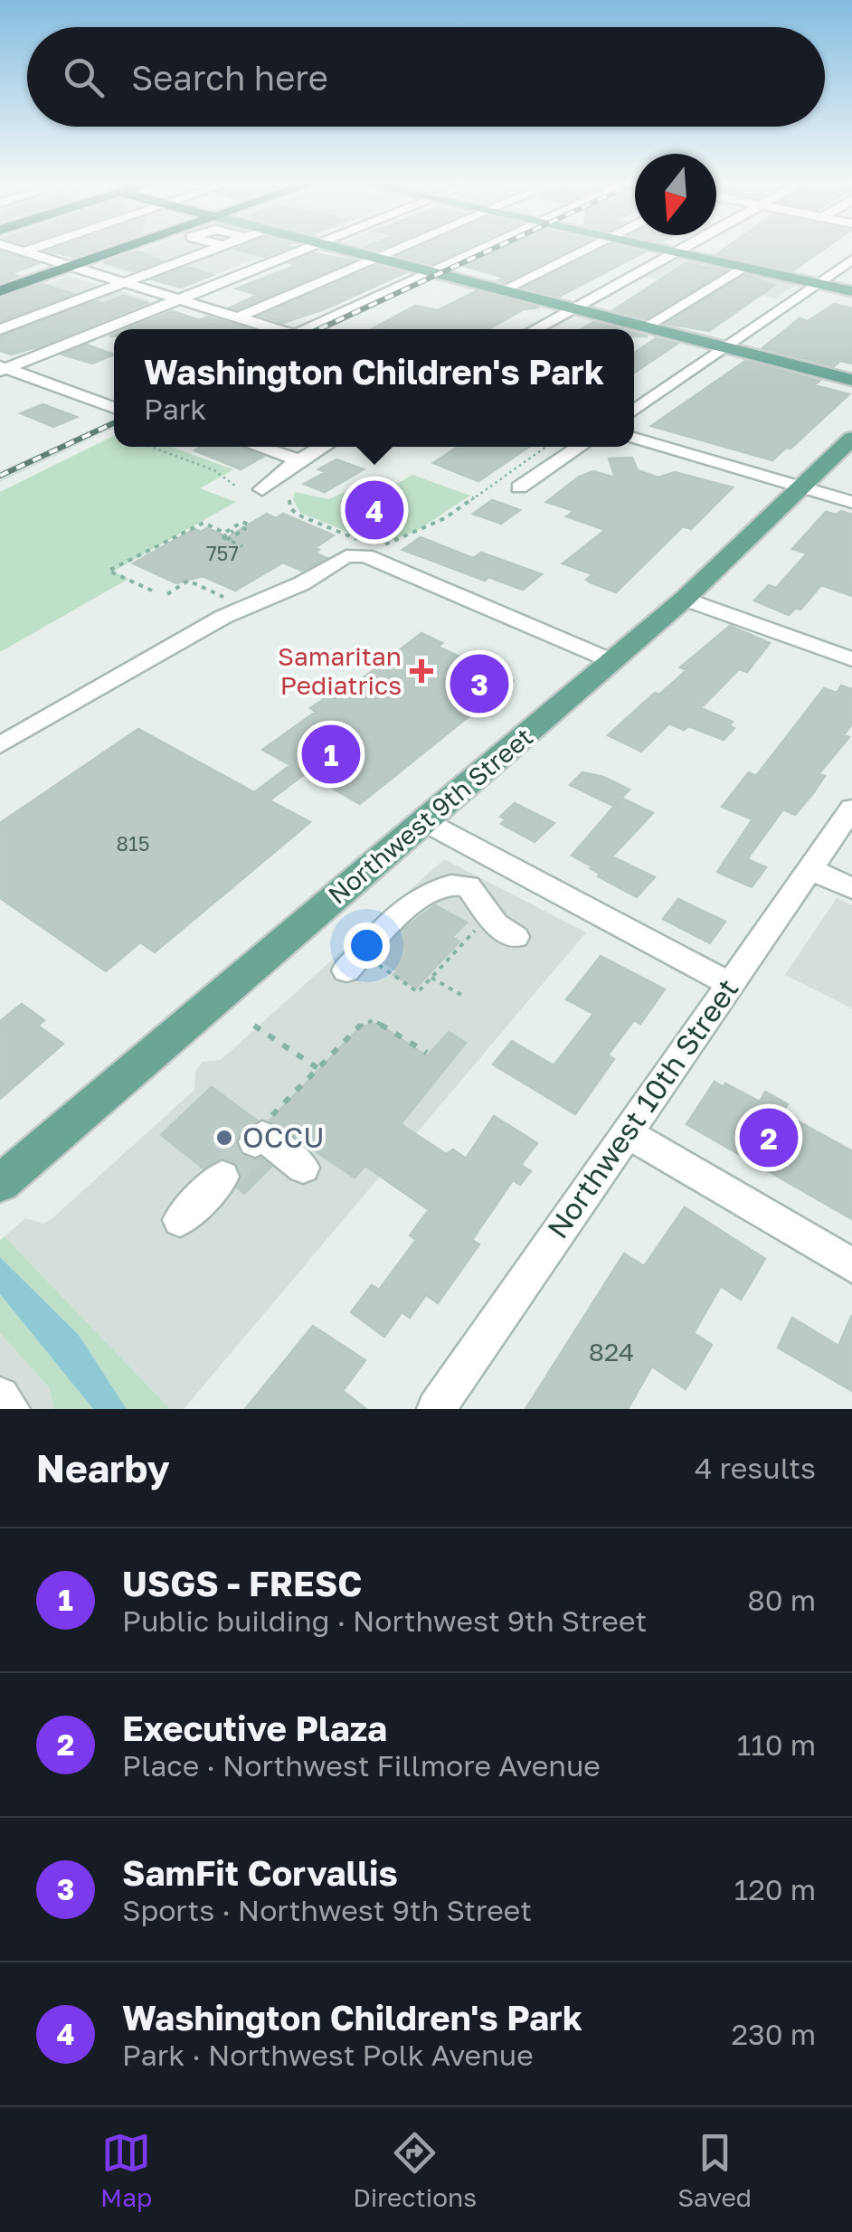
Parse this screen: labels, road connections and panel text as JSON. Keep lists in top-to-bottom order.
{
  "streets": {
    "main road": ["Northwest 9th Street"],
    "street": ["Northwest 10th Street"]
  },
  "places": {
    "health": ["Samaritan Pediatrics"],
    "other": ["OCCU"]
  },
  "house_numbers": ["757", "815", "824"],
  "north": "bottom",
  "page": {
    "search": "Search here",
    "popup": ["Washington Children's Park", "Park"],
    "pins": [
      "4",
      "3",
      "1",
      "2"
    ],
    "heading": ["Nearby", "4 results"],
    "list": [
      {
        "mark": "1",
        "name": "USGS - FRESC",
        "note": "Public building · Northwest 9th Street",
        "value": "80 m"
      },
      {
        "mark": "2",
        "name": "Executive Plaza",
        "note": "Place · Northwest Fillmore Avenue",
        "value": "110 m"
      },
      {
        "mark": "3",
        "name": "SamFit Corvallis",
        "note": "Sports · Northwest 9th Street",
        "value": "120 m"
      },
      {
        "mark": "4",
        "name": "Washington Children's Park",
        "note": "Park · Northwest Polk Avenue",
        "value": "230 m"
      }
    ],
    "nav": ["Map", "Directions", "Saved"]
  }
}
